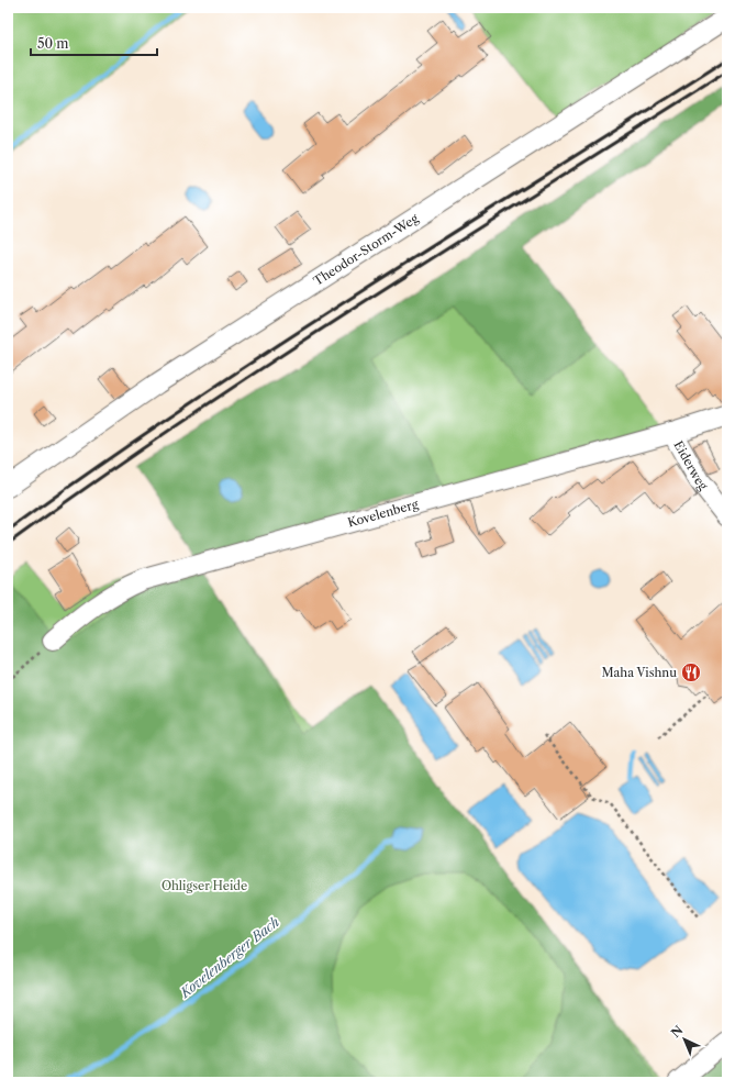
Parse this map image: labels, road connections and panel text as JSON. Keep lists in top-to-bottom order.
{
  "streets": {
    "street": ["Theodor-Storm-Weg", "Eiderweg", "Kovelenberg"]
  },
  "crossings": [
    ["Eiderweg", "Kovelenberg"]
  ],
  "water": ["Kovelenberger Bach"],
  "parks": ["Ohligser Heide"],
  "places": {
    "restaurant": ["Maha Vishnu"]
  },
  "scale_bar": "50 m",
  "north": "top left"
}
